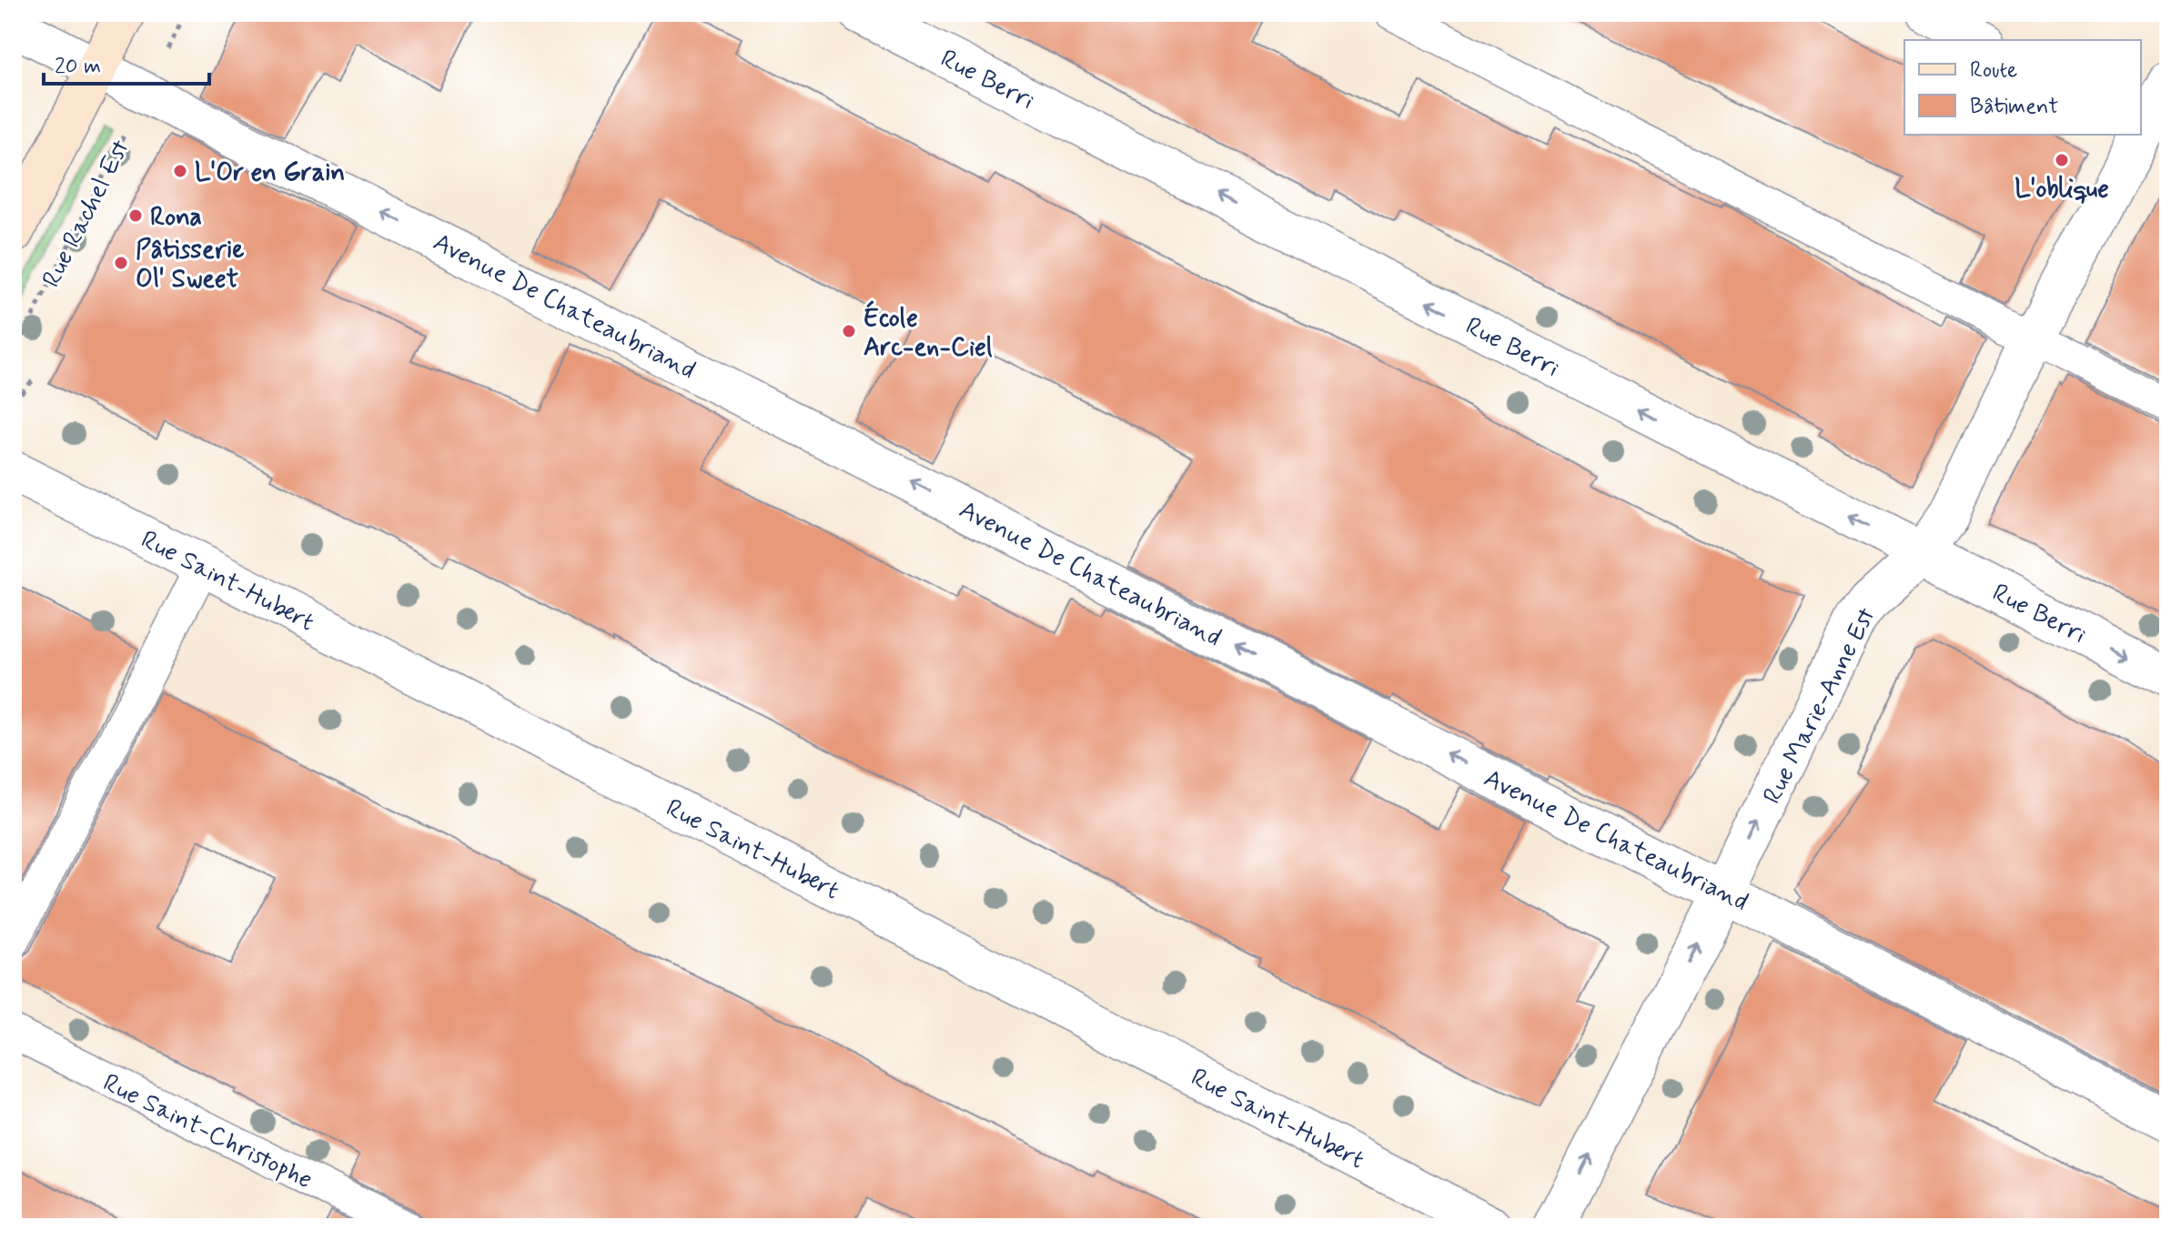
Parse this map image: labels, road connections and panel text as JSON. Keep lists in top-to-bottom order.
{
  "streets": {
    "street": [
      "Rue Berri",
      "Avenue De Chateaubriand",
      "Rue Saint-Hubert",
      "Rue Marie-Anne Est"
    ],
    "lane": ["Rue Saint-Christophe"],
    "path": ["Rue Rachel Est"]
  },
  "crossings": [
    ["Rue Berri", "Rue Marie-Anne Est"],
    ["Avenue De Chateaubriand", "Rue Marie-Anne Est"]
  ],
  "one_way": ["Avenue De Chateaubriand", "Rue Marie-Anne Est"],
  "places": [
    "L'oblique",
    "L'Or en Grain",
    "Rona",
    "Pâtisserie Ol' Sweet",
    "École Arc-en-Ciel"
  ],
  "legend": ["Route", "Bâtiment"],
  "scale_bar": "20 m"
}
